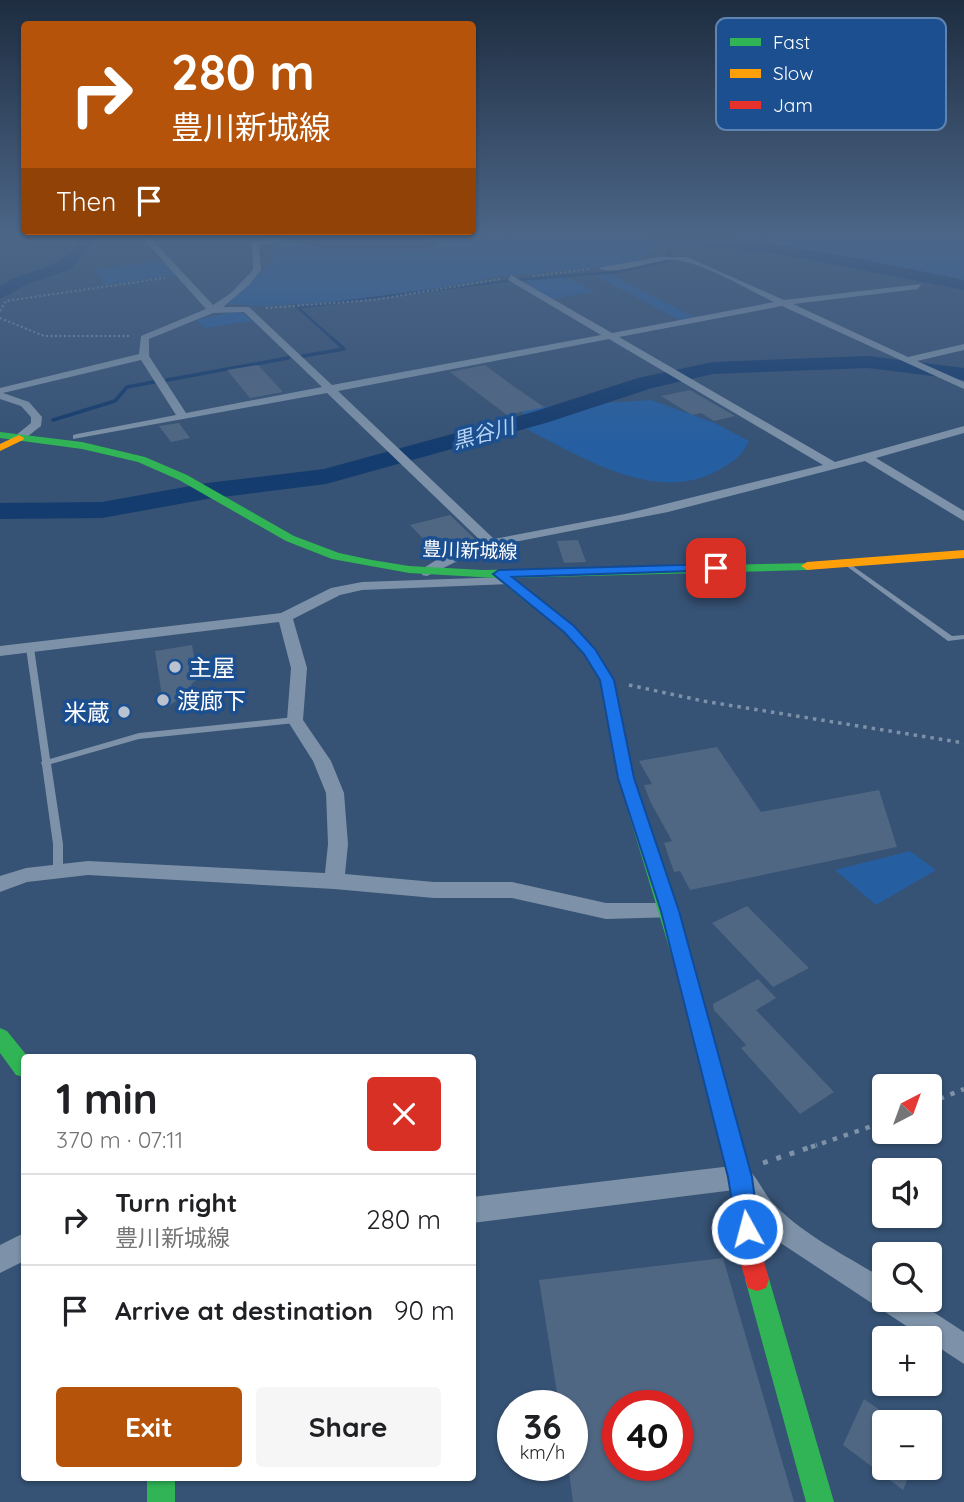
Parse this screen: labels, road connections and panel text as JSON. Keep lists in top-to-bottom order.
{
  "streets": {
    "main road": ["豊川新城線"]
  },
  "water": ["黒谷川"],
  "places": ["主屋", "渡廊下", "米蔵"],
  "legend": ["Fast", "Slow", "Jam"],
  "north": "top right",
  "page": {
    "turn": ["280 m", "豊川新城線"],
    "then": "Then",
    "heading": ["1 min", "370 m · 07:11"],
    "map_buttons": ["+", "−"],
    "list": [
      {
        "name": "Turn right",
        "note": "豊川新城線",
        "value": "280 m"
      },
      {
        "name": "Arrive at destination",
        "value": "90 m"
      }
    ],
    "buttons": ["Exit", "Share"],
    "speed": "36 km/h",
    "limit": "40"
  }
}
